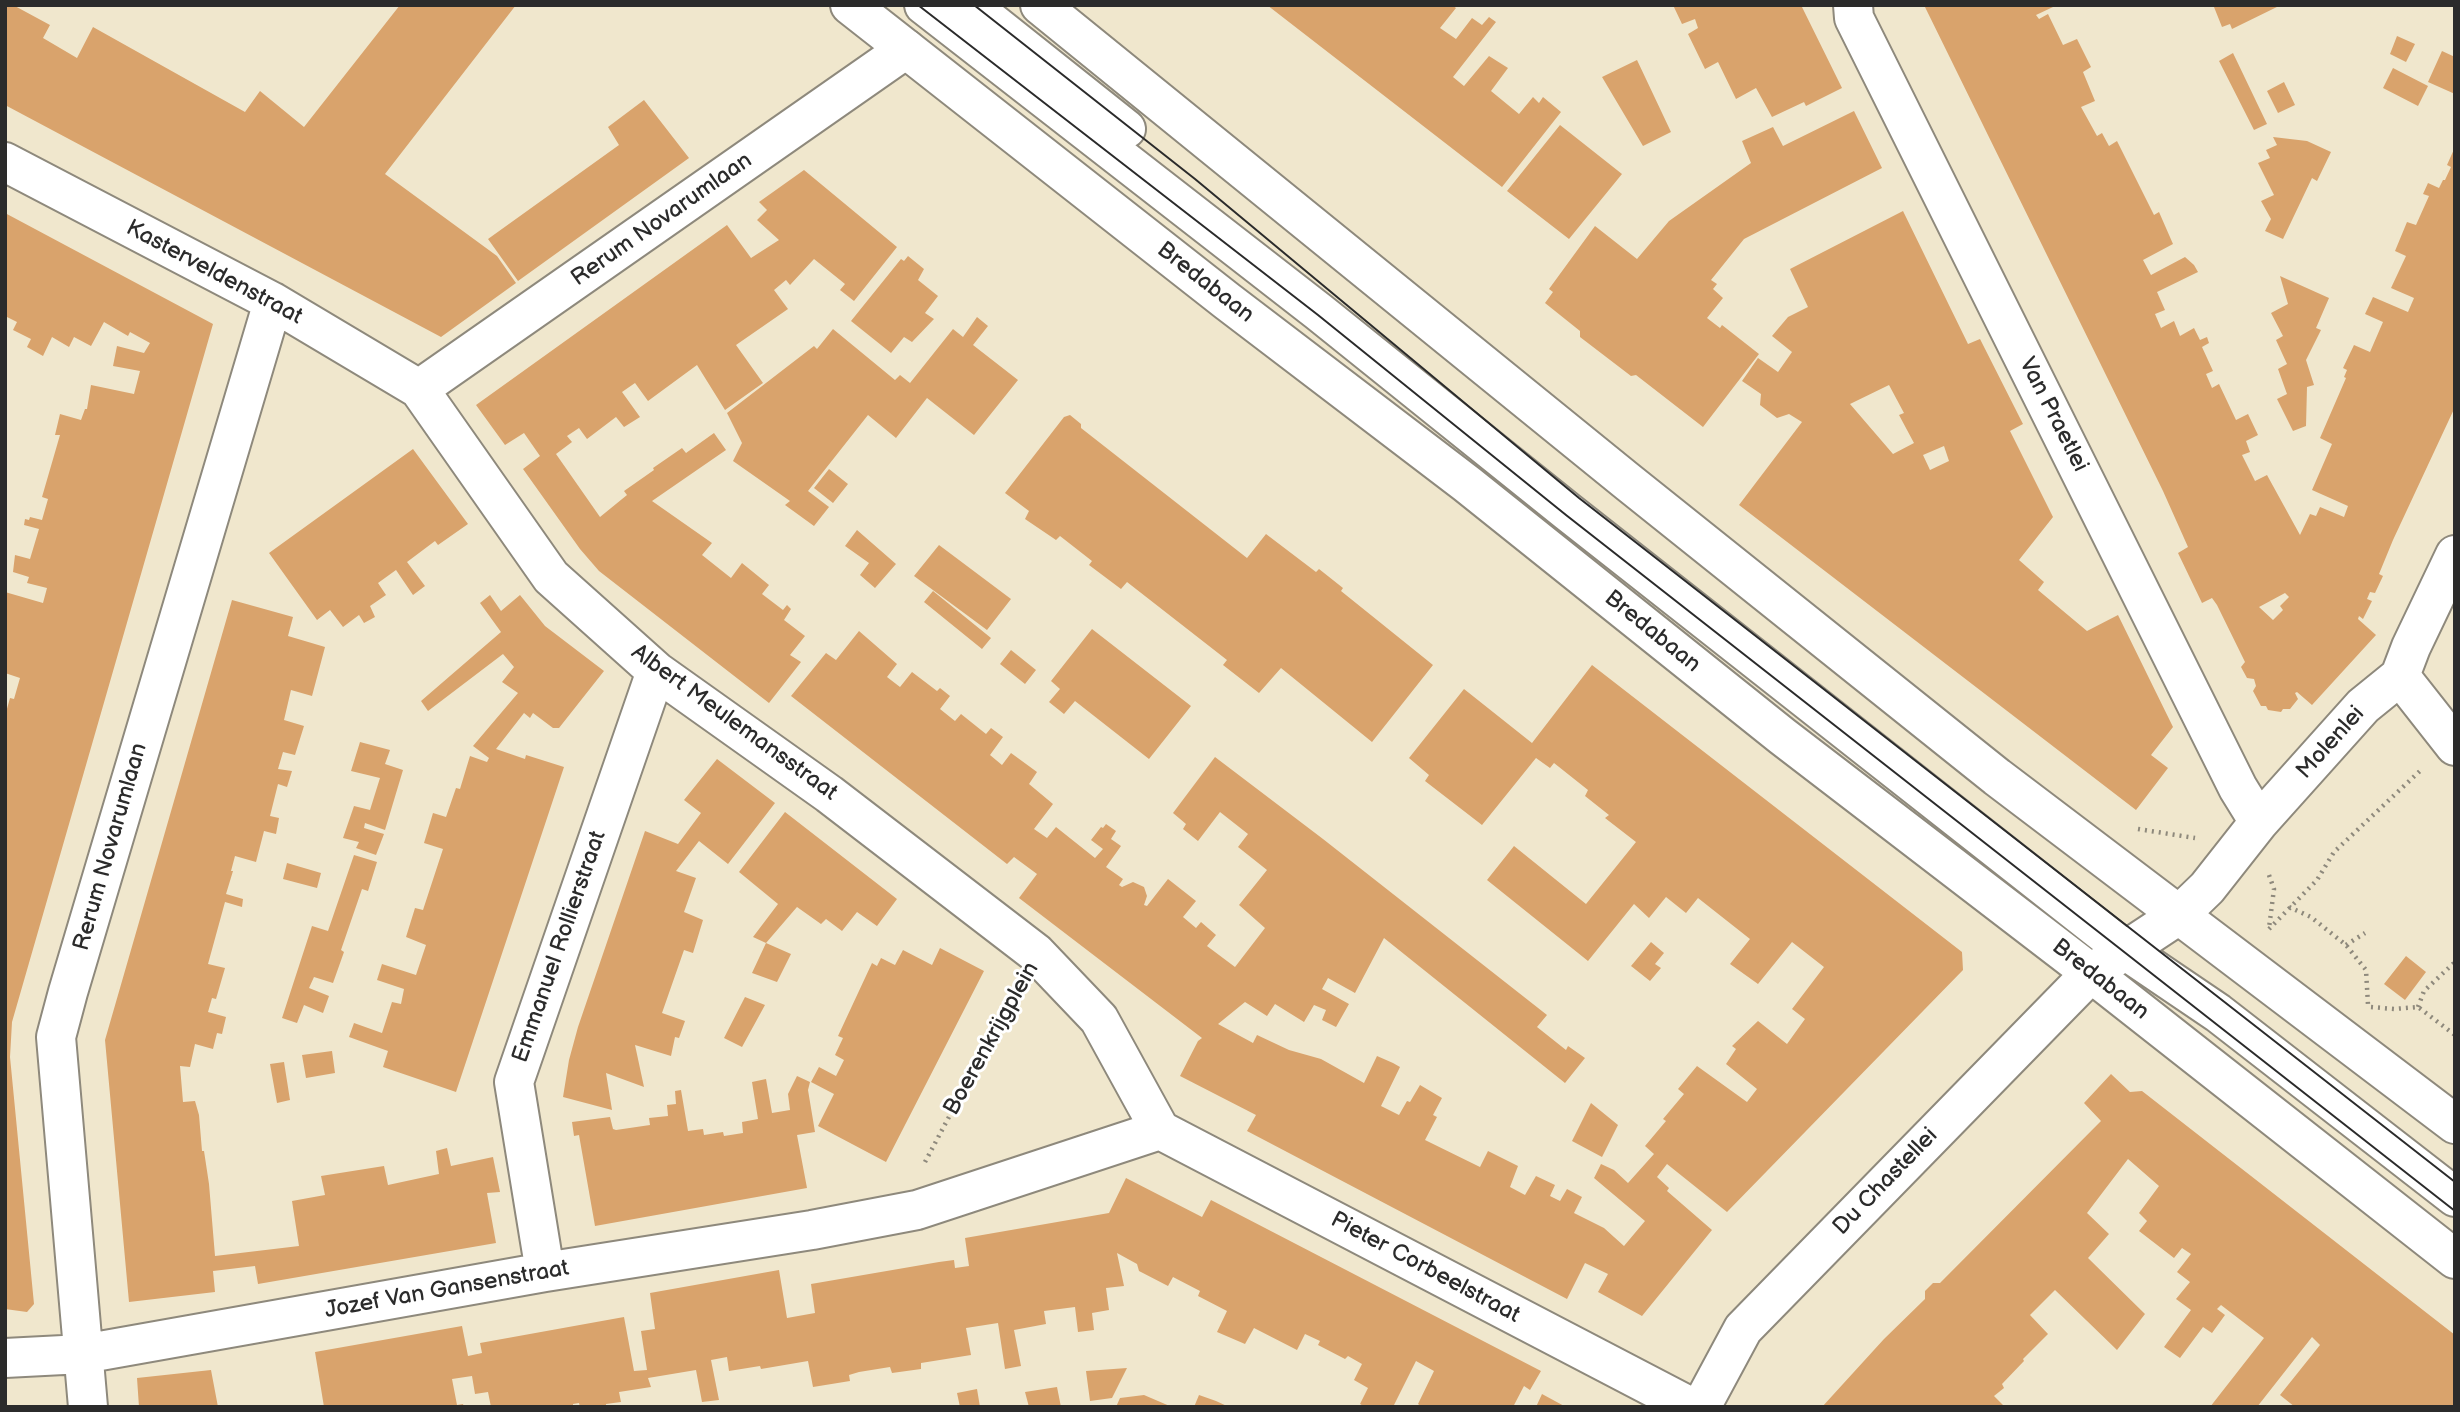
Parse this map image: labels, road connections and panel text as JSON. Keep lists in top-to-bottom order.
{
  "streets": {
    "street": [
      "Rerum Novarumlaan",
      "Kasterveldenstraat",
      "Bredabaan",
      "Van Praetlei",
      "Albert Meulemansstraat",
      "Molenlei",
      "Emmanuel Rollierstraat",
      "Boerenkrijgplein",
      "Du Chastellei",
      "Pieter Corbeelstraat",
      "Jozef Van Gansenstraat"
    ]
  },
  "crossings": [
    ["Rerum Novarumlaan", "Kasterveldenstraat"],
    ["Rerum Novarumlaan", "Bredabaan"],
    ["Rerum Novarumlaan", "Albert Meulemansstraat"],
    ["Rerum Novarumlaan", "Jozef Van Gansenstraat"],
    ["Kasterveldenstraat", "Albert Meulemansstraat"],
    ["Bredabaan", "Du Chastellei"],
    ["Van Praetlei", "Molenlei"],
    ["Albert Meulemansstraat", "Emmanuel Rollierstraat"],
    ["Albert Meulemansstraat", "Boerenkrijgplein"],
    ["Molenlei", "Du Chastellei"],
    ["Emmanuel Rollierstraat", "Jozef Van Gansenstraat"],
    ["Boerenkrijgplein", "Pieter Corbeelstraat"],
    ["Boerenkrijgplein", "Jozef Van Gansenstraat"]
  ]
}
